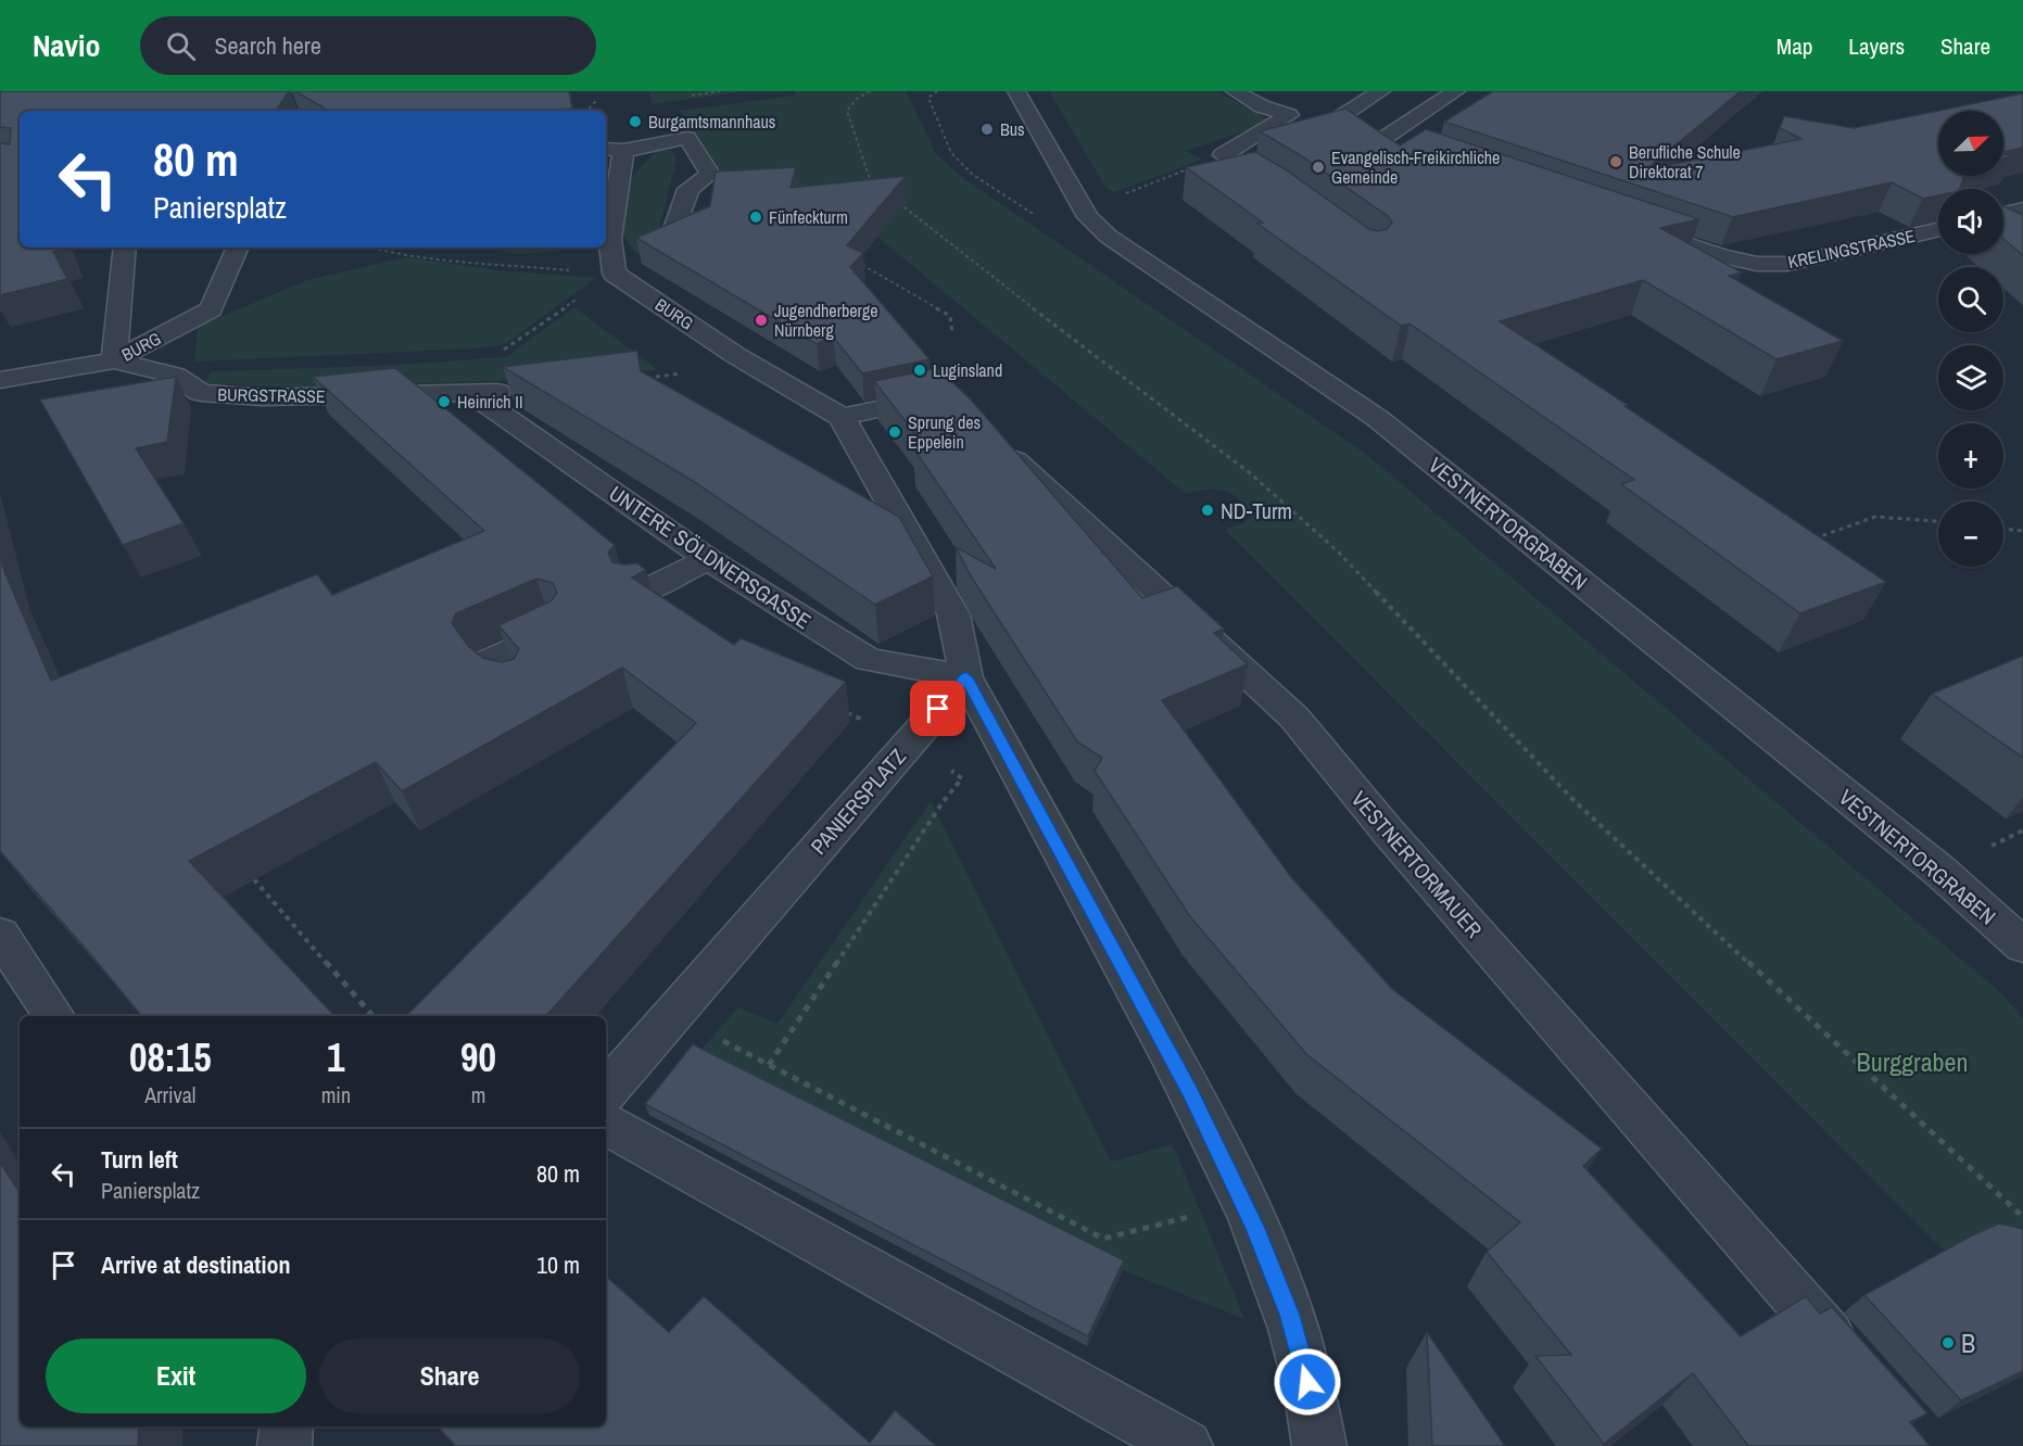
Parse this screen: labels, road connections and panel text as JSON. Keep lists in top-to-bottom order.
{
  "streets": {
    "street": [
      "KRELINGSTRASSE",
      "BURG",
      "BURGSTRASSE",
      "VESTNERTORGRABEN",
      "UNTERE SÖLDNERSGASSE",
      "PANIERSPLATZ",
      "VESTNERTORMAUER"
    ]
  },
  "crossings": [
    ["BURG", "BURGSTRASSE"],
    ["BURGSTRASSE", "UNTERE SÖLDNERSGASSE"],
    ["UNTERE SÖLDNERSGASSE", "PANIERSPLATZ"]
  ],
  "parks": ["Burggraben"],
  "places": [
    "Burgamtsmannhaus",
    "Bus",
    "Berufliche Schule Direktorat 7",
    "Evangelisch-Freikirchliche Gemeinde",
    "Fünfeckturm",
    "Jugendherberge Nürnberg",
    "Luginsland",
    "Heinrich II",
    "Sprung des Eppelein",
    "ND-Turm",
    "B"
  ],
  "north": "top right",
  "page": {
    "header": "Navio",
    "search": "Search here",
    "nav": ["Map", "Layers", "Share"],
    "map_buttons": ["+", "−"],
    "turn": ["80 m", "Paniersplatz"],
    "eta": [
      "08:15",
      "Arrival",
      "1",
      "min",
      "90",
      "m"
    ],
    "list": [
      {
        "name": "Turn left",
        "note": "Paniersplatz",
        "value": "80 m"
      },
      {
        "name": "Arrive at destination",
        "value": "10 m"
      }
    ],
    "buttons": ["Exit", "Share"]
  }
}
